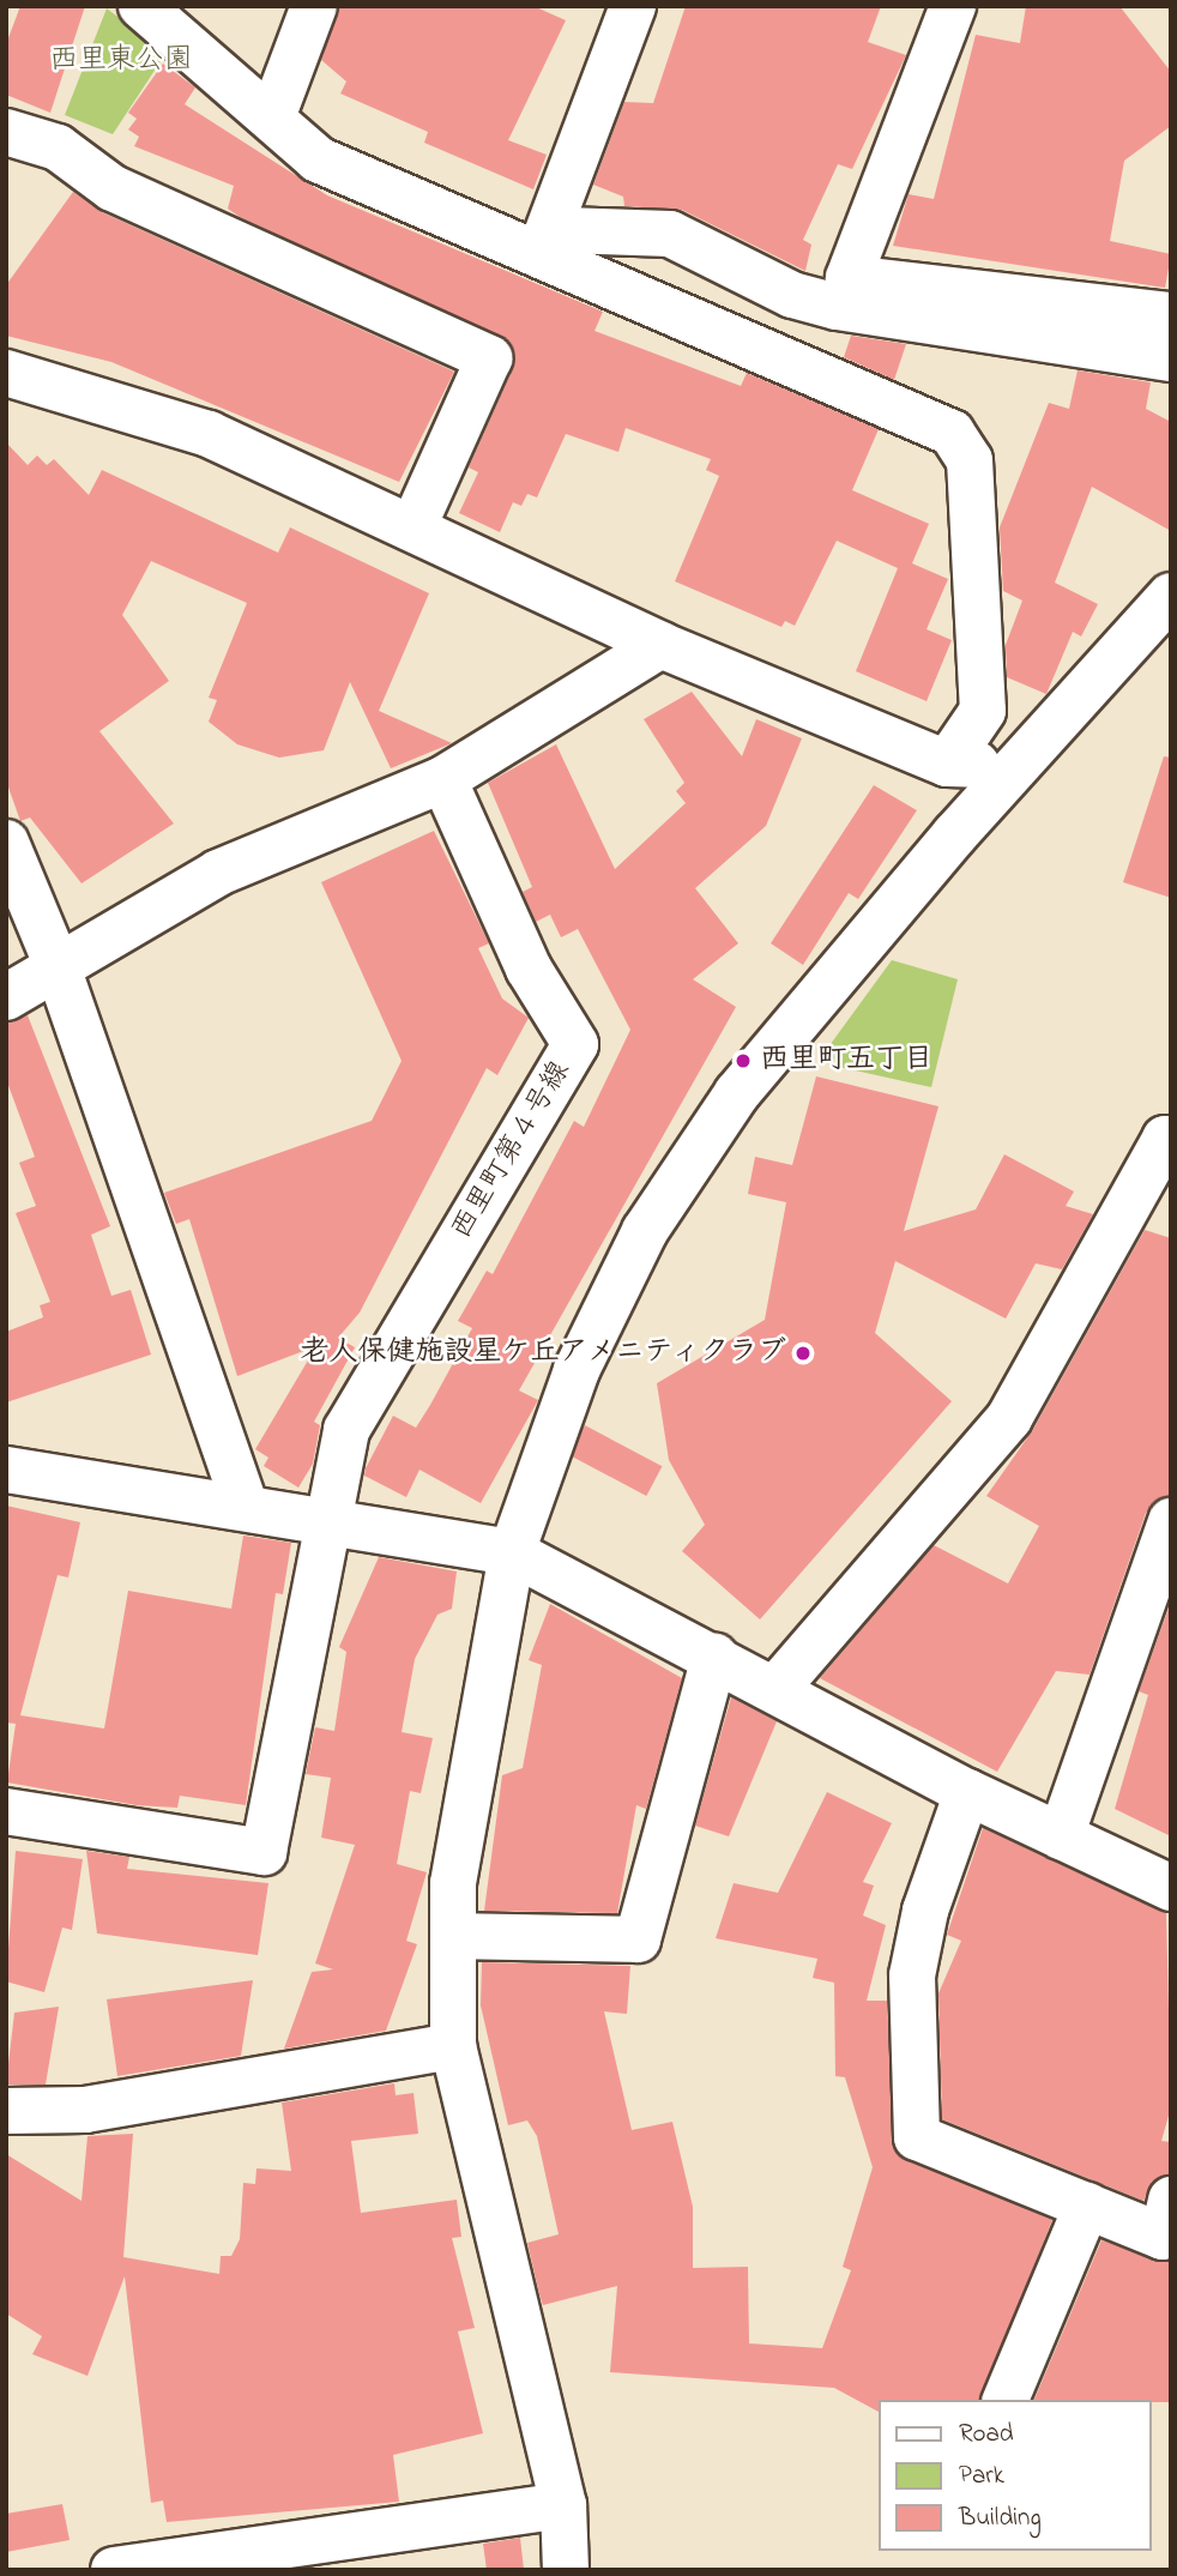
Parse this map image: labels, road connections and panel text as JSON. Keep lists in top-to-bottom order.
{
  "streets": {
    "street": ["西里町第４号線"]
  },
  "parks": ["西里東公園"],
  "places": ["西里町五丁目", "老人保健施設星ケ丘アメニティクラブ"],
  "legend": ["Road", "Park", "Building"]
}
